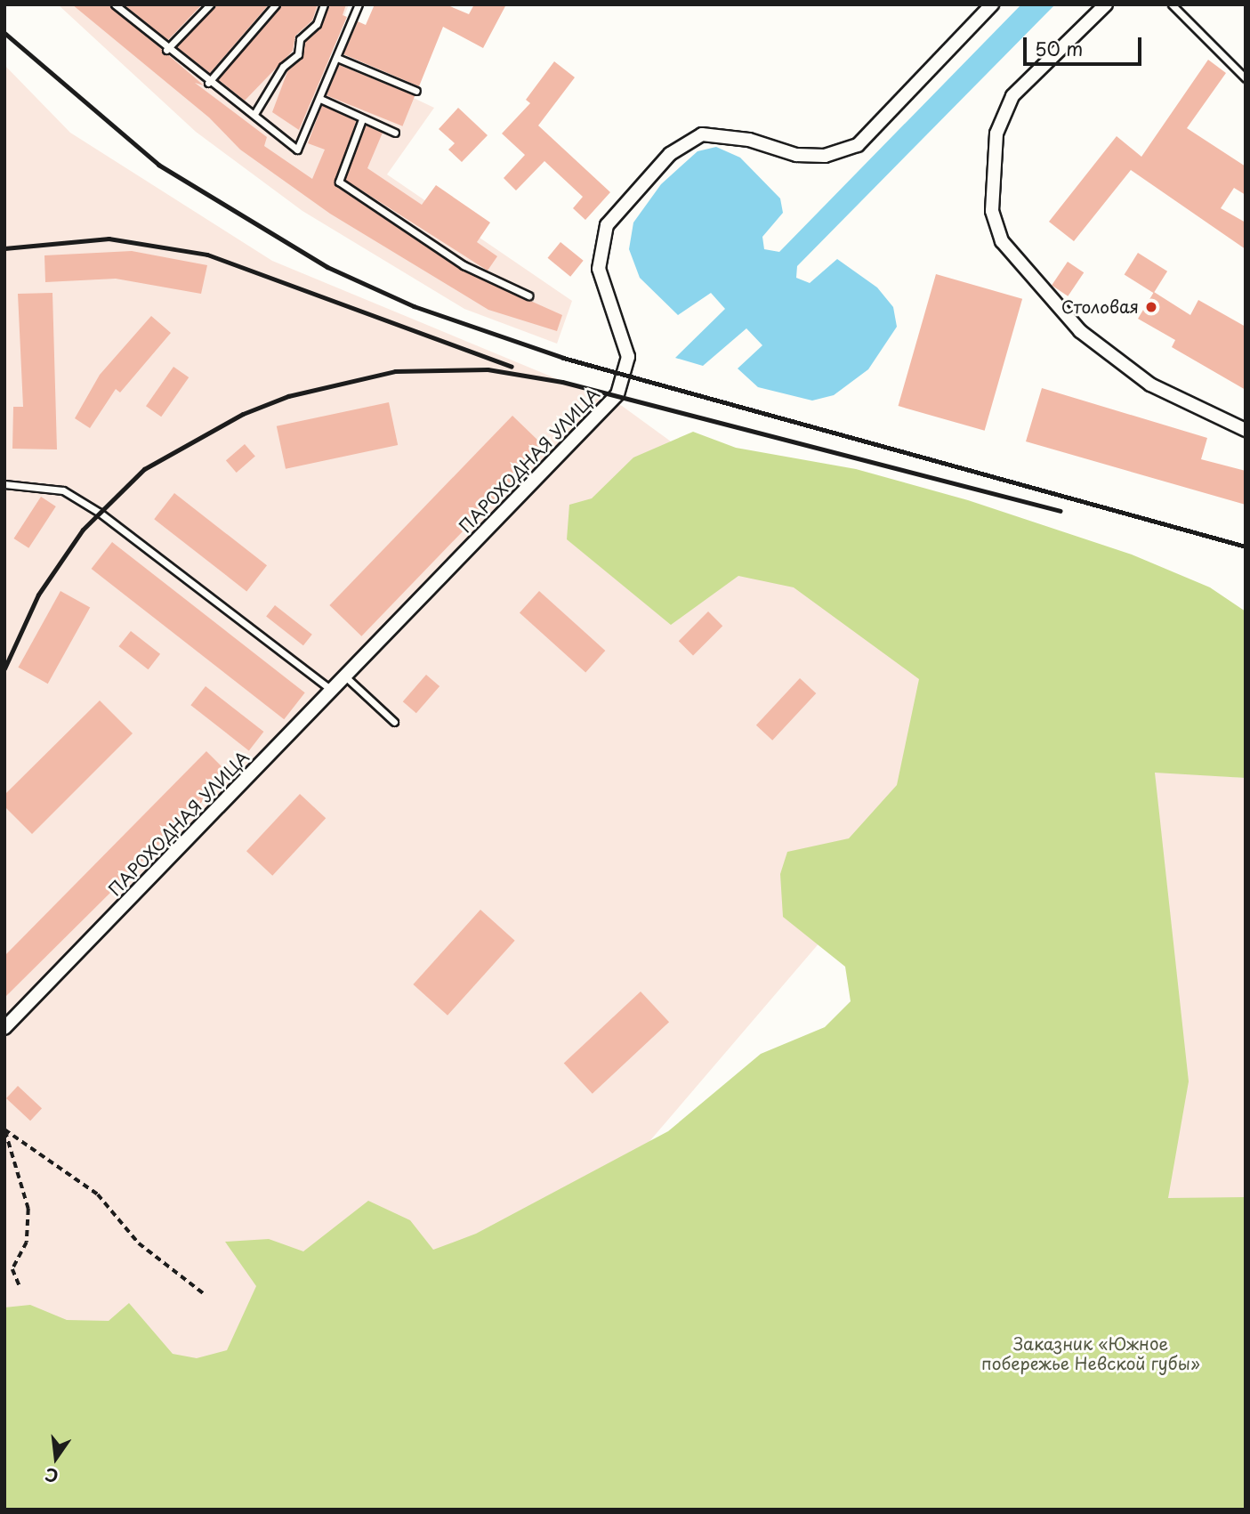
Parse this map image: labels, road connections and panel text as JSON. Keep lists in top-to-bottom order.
{
  "streets": {
    "street": ["ПАРОХОДНАЯ УЛИЦА"]
  },
  "parks": ["Заказник «Южное побережье Невской губы»"],
  "places": ["Столовая"],
  "scale_bar": "50 m",
  "north": "bottom"
}
